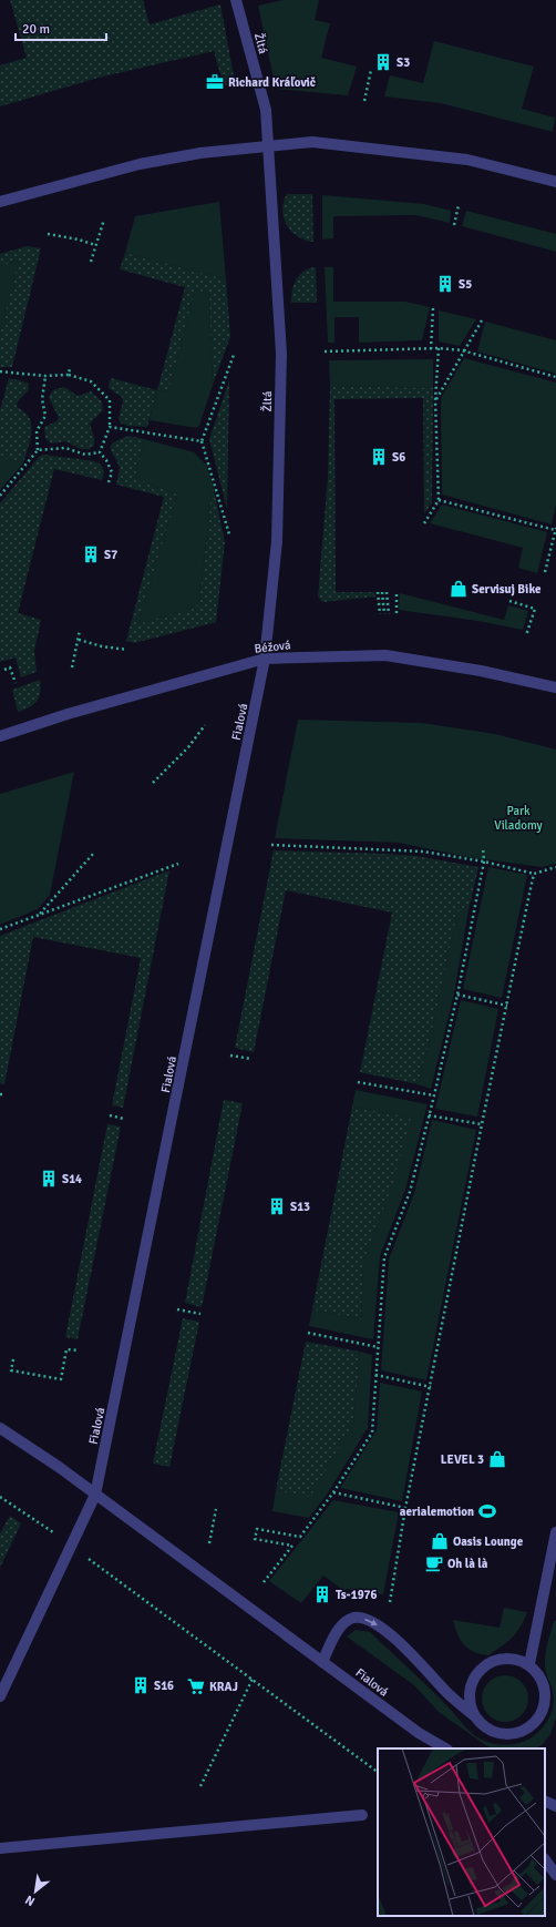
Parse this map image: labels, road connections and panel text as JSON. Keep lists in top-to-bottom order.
{
  "streets": {
    "street": ["Žltá", "Béžová", "Fialová"]
  },
  "crossings": [
    ["Žltá", "Béžová"],
    ["Žltá", "Fialová"],
    ["Béžová", "Fialová"]
  ],
  "parks": ["Park Viladomy"],
  "places": {
    "building": [
      "S3",
      "S5",
      "S6",
      "S7",
      "S14",
      "S13",
      "Ts-1976",
      "S16"
    ],
    "office": ["Richard Kráľovič"],
    "shop": ["Servisuj Bike", "LEVEL 3", "Oasis Lounge"],
    "sports": ["aerialemotion"],
    "cafe": ["Oh là là"],
    "supermarket": ["KRAJ"]
  },
  "scale_bar": "20 m",
  "north": "bottom left"
}
